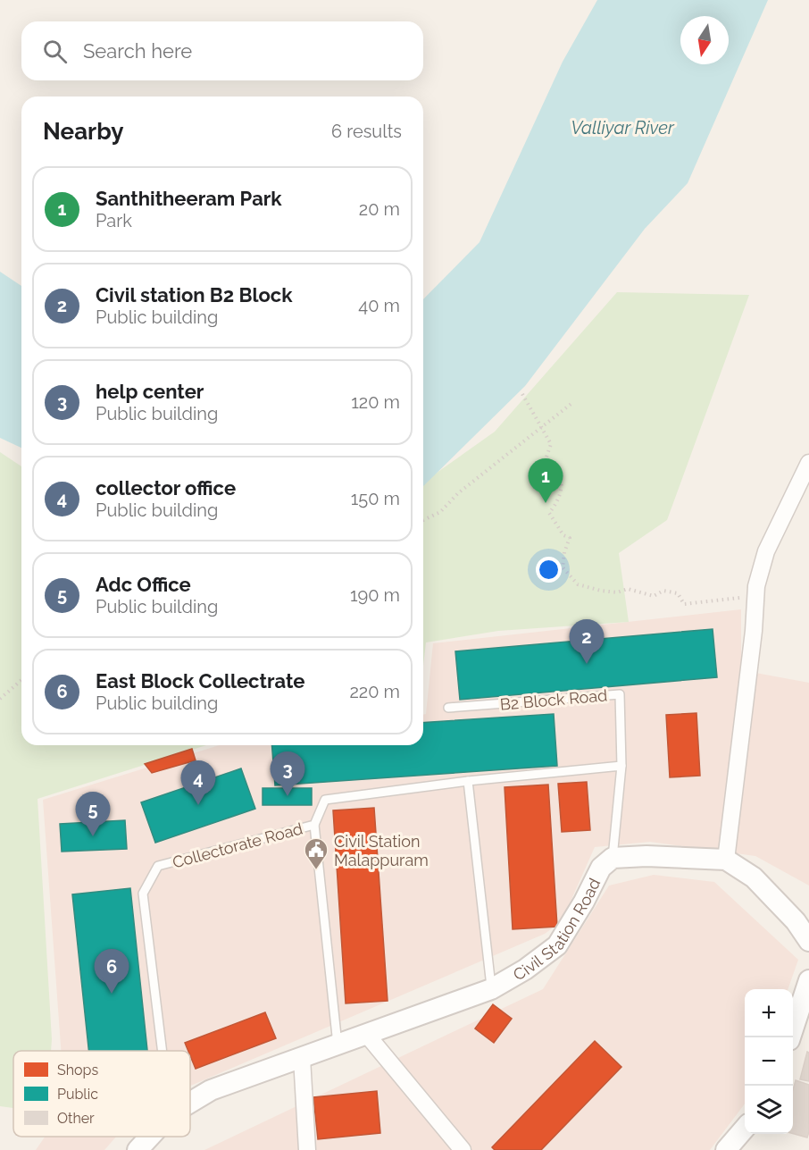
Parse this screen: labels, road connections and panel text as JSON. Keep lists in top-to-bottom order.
{
  "streets": {
    "street": ["Civil Station Road"],
    "lane": ["B2 Block Road", "Collectorate Road"]
  },
  "crossings": [
    ["B2 Block Road", "Collectorate Road"]
  ],
  "water": ["Valliyar River"],
  "places": {
    "public building": ["Civil Station Malappuram"]
  },
  "legend": ["Shops", "Public", "Other"],
  "north": "bottom",
  "page": {
    "search": "Search here",
    "heading": ["Nearby", "6 results"],
    "list": [
      {
        "mark": "1",
        "name": "Santhitheeram Park",
        "note": "Park",
        "value": "20 m"
      },
      {
        "mark": "2",
        "name": "Civil station B2 Block",
        "note": "Public building",
        "value": "40 m"
      },
      {
        "mark": "3",
        "name": "help center",
        "note": "Public building",
        "value": "120 m"
      },
      {
        "mark": "4",
        "name": "collector office",
        "note": "Public building",
        "value": "150 m"
      },
      {
        "mark": "5",
        "name": "Adc Office",
        "note": "Public building",
        "value": "190 m"
      },
      {
        "mark": "6",
        "name": "East Block Collectrate",
        "note": "Public building",
        "value": "220 m"
      }
    ],
    "pins": [
      "1",
      "2",
      "3",
      "4",
      "5",
      "6"
    ],
    "map_buttons": ["+", "−"]
  }
}
